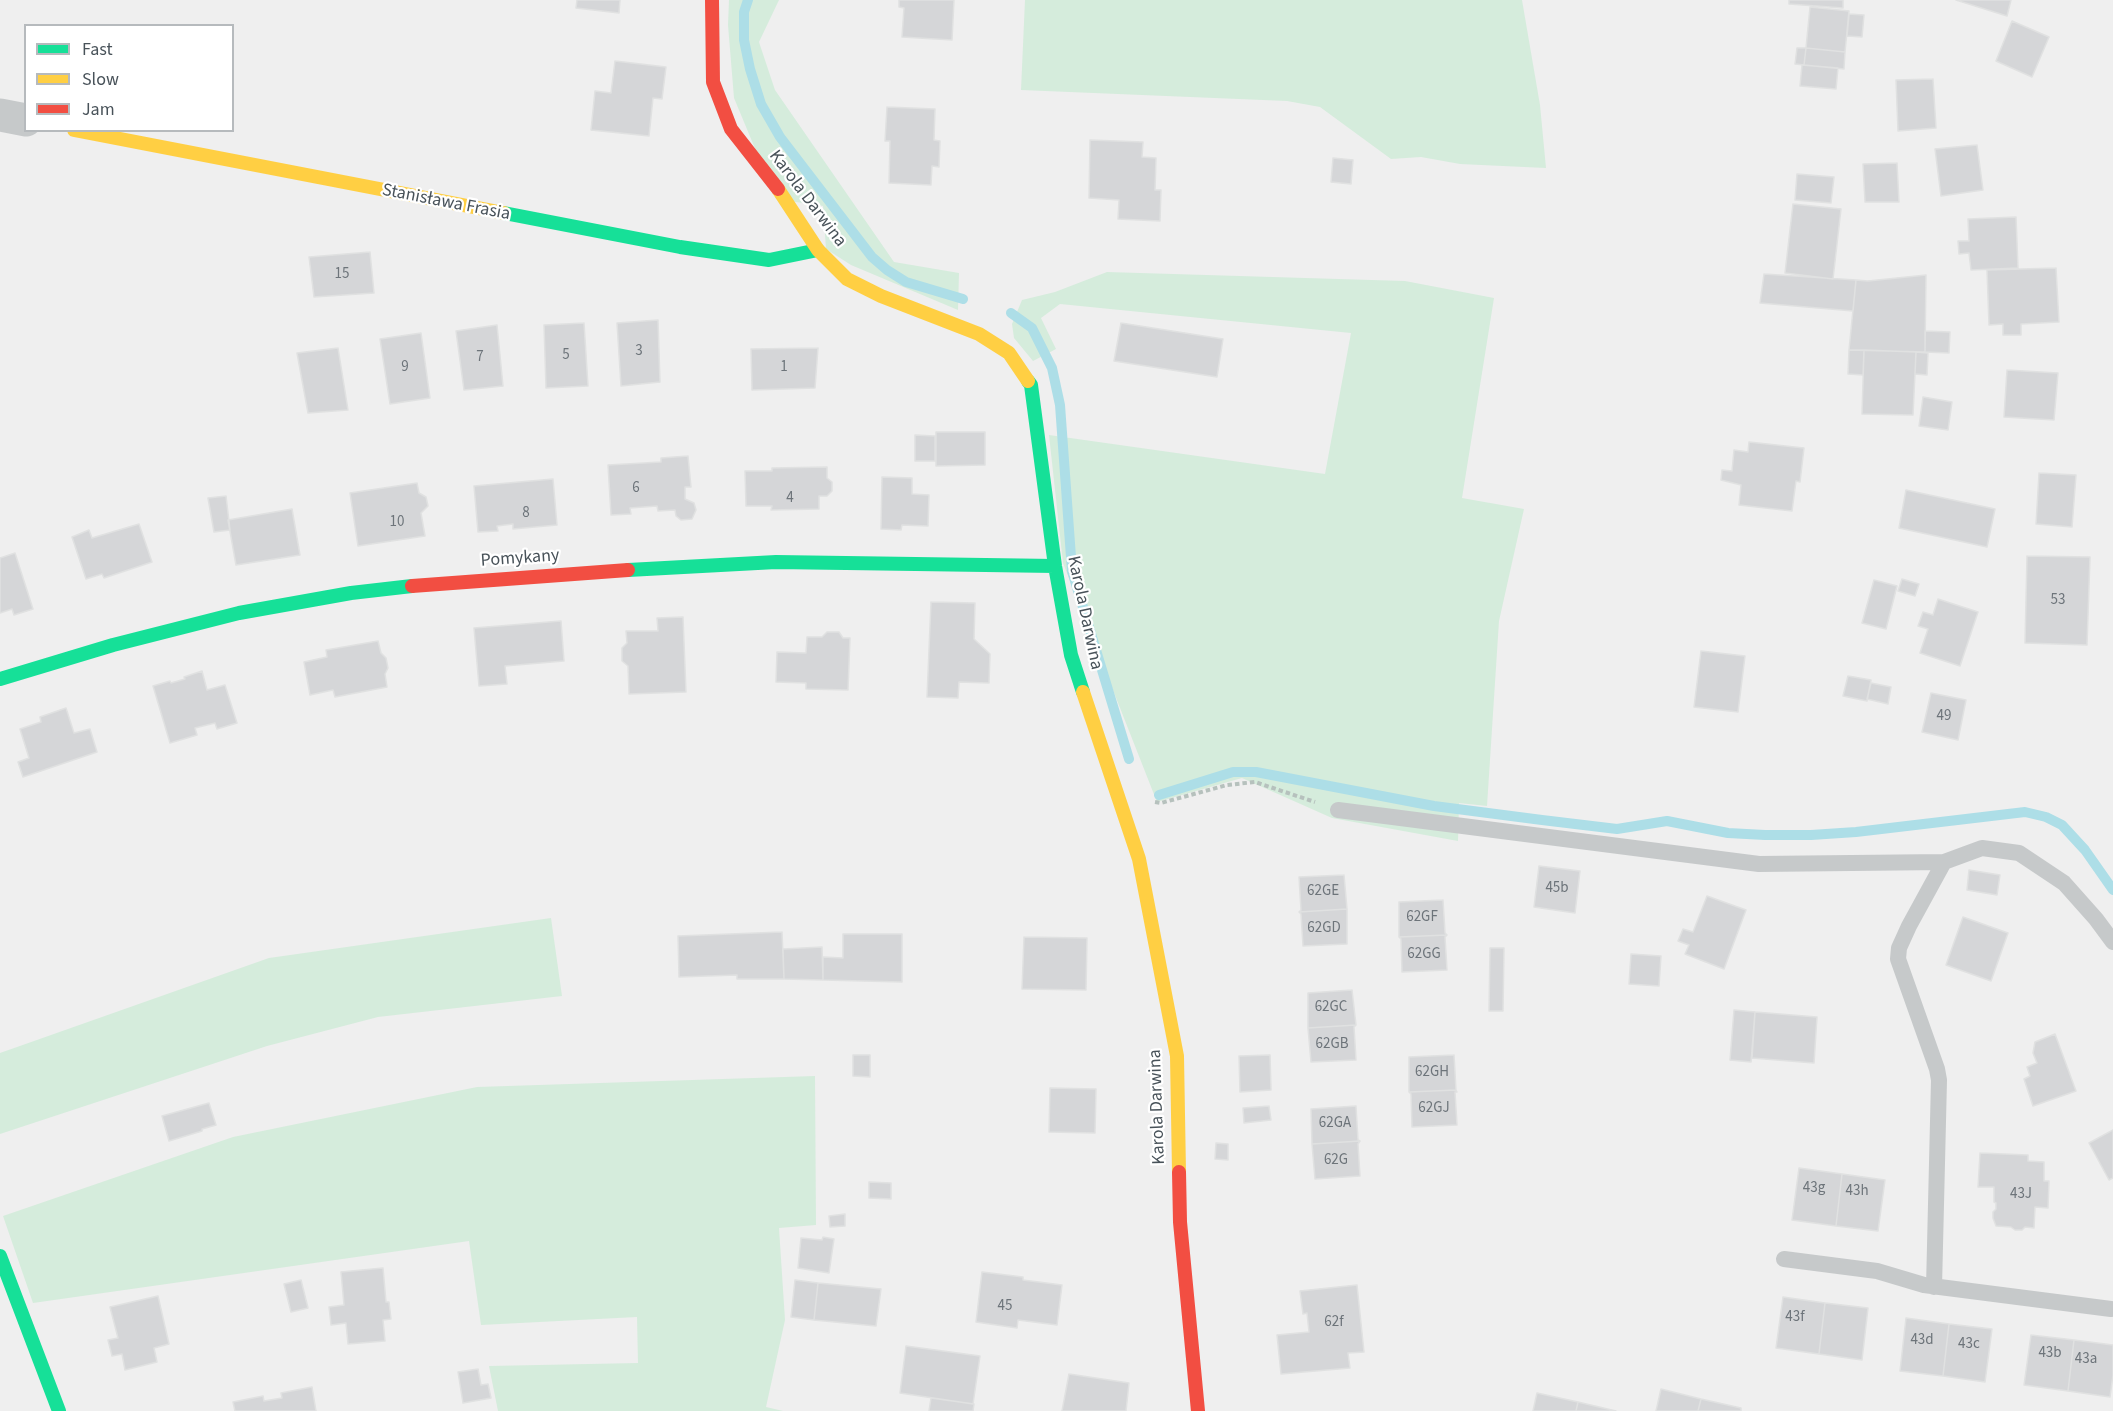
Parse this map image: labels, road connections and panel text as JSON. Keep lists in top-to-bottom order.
{
  "streets": {
    "street": ["Karola Darwina", "Stanisława Frasia", "Pomykany"]
  },
  "crossings": [
    ["Karola Darwina", "Stanisława Frasia"],
    ["Karola Darwina", "Pomykany"]
  ],
  "house_numbers": [
    "15",
    "3",
    "5",
    "7",
    "9",
    "1",
    "6",
    "4",
    "8",
    "10",
    "53",
    "49",
    "45b",
    "62GE",
    "62GF",
    "62GD",
    "62GG",
    "62GC",
    "62GB",
    "62GH",
    "62GJ",
    "62GA",
    "62G",
    "43g",
    "43h",
    "43J",
    "45",
    "43f",
    "62f",
    "43d",
    "43c",
    "43b",
    "43a"
  ],
  "legend": ["Fast", "Slow", "Jam"]
}
